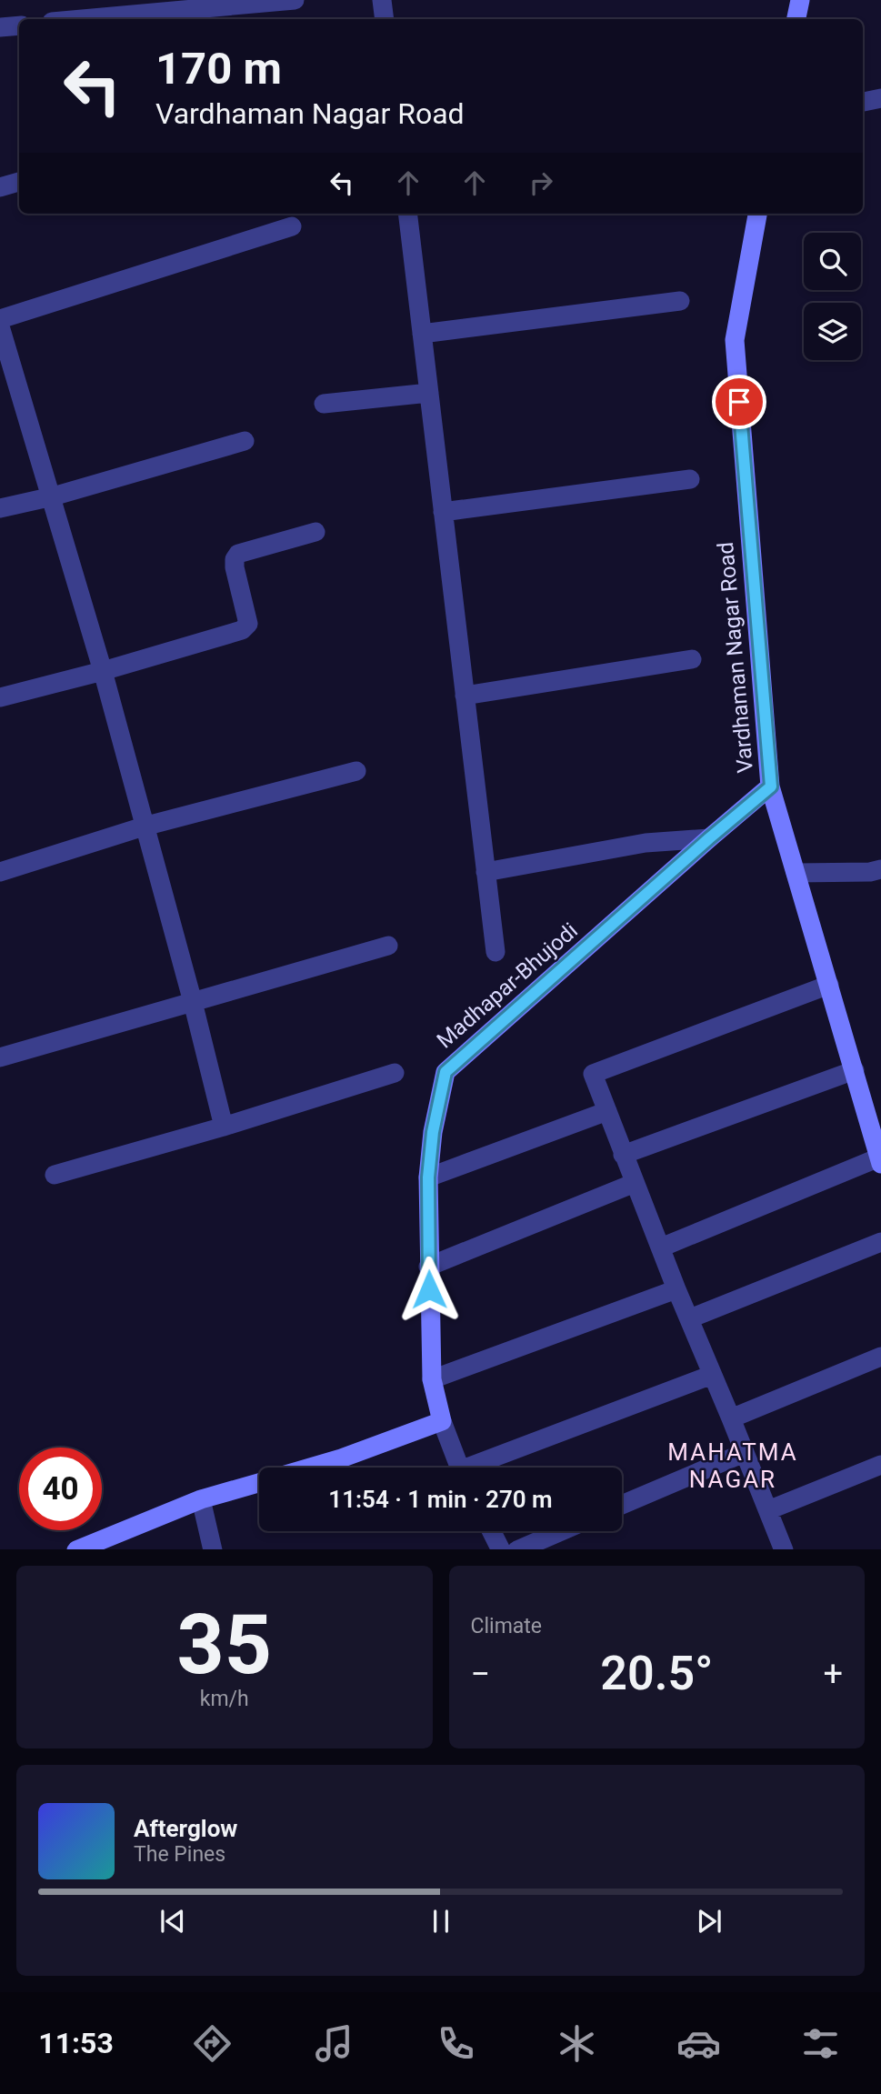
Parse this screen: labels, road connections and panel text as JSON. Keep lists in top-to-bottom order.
{
  "streets": {
    "street": ["Vardhaman Nagar Road", "Madhapar-Bhujodi"]
  },
  "crossings": [
    ["Vardhaman Nagar Road", "Madhapar-Bhujodi"]
  ],
  "districts": ["MAHATMA NAGAR"],
  "page": {
    "turn": ["170 m", "Vardhaman Nagar Road"],
    "limit": "40",
    "trip": "11:54 · 1 min · 270 m",
    "tile": [
      ["35", "km/h"],
      "Climate"
    ],
    "heat": ["−", "20.5°", "+"],
    "song": ["Afterglow", "The Pines"],
    "tabs": "11:53"
  }
}
